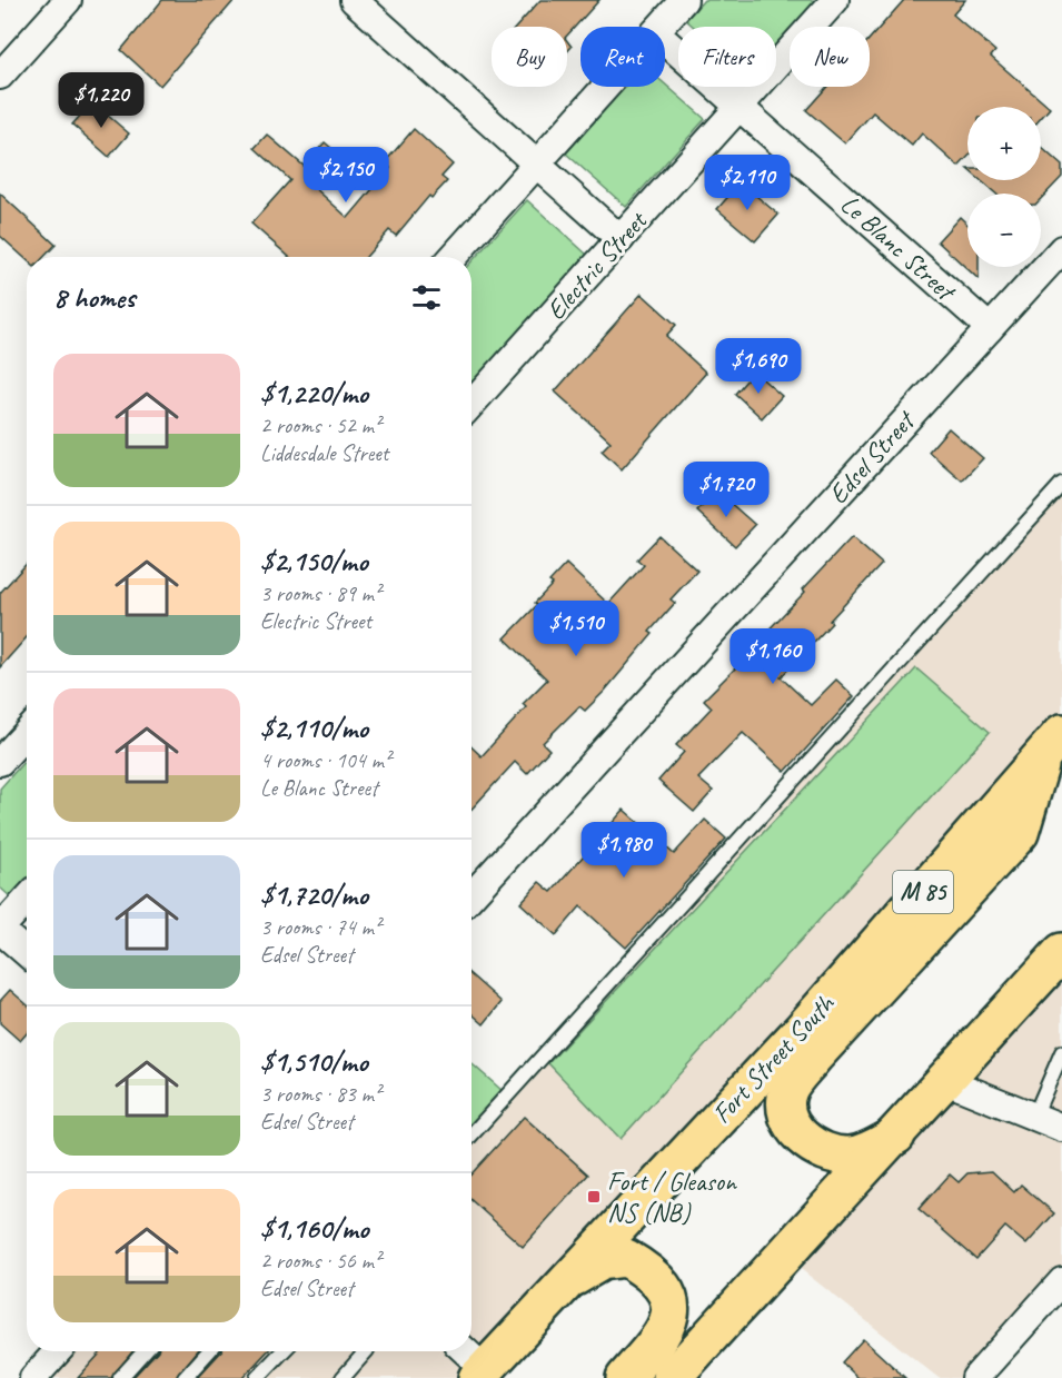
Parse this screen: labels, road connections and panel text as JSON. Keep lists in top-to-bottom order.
{
  "streets": {
    "main road": ["M 85", "Fort Street South"],
    "street": ["Le Blanc Street", "Electric Street", "Edsel Street"]
  },
  "crossings": [
    ["Le Blanc Street", "Electric Street"],
    ["Le Blanc Street", "Edsel Street"]
  ],
  "places": {
    "transit": ["Fort / Gleason NS (NB)"]
  },
  "page": {
    "chip": [
      "Buy",
      "Rent",
      "Filters",
      "New"
    ],
    "price": [
      "$1,220",
      "$2,150",
      "$2,110",
      "$1,690",
      "$1,720",
      "$1,510",
      "$1,160",
      "$1,980"
    ],
    "map_buttons": ["+", "−"],
    "heading": "8 homes",
    "list": [
      {
        "name": "$1,220/mo",
        "note": "2 rooms · 52 m² · Liddesdale Street"
      },
      {
        "name": "$2,150/mo",
        "note": "3 rooms · 89 m² · Electric Street"
      },
      {
        "name": "$2,110/mo",
        "note": "4 rooms · 104 m² · Le Blanc Street"
      },
      {
        "name": "$1,720/mo",
        "note": "3 rooms · 74 m² · Edsel Street"
      },
      {
        "name": "$1,510/mo",
        "note": "3 rooms · 83 m² · Edsel Street"
      },
      {
        "name": "$1,160/mo",
        "note": "2 rooms · 56 m² · Edsel Street"
      }
    ]
  }
}
